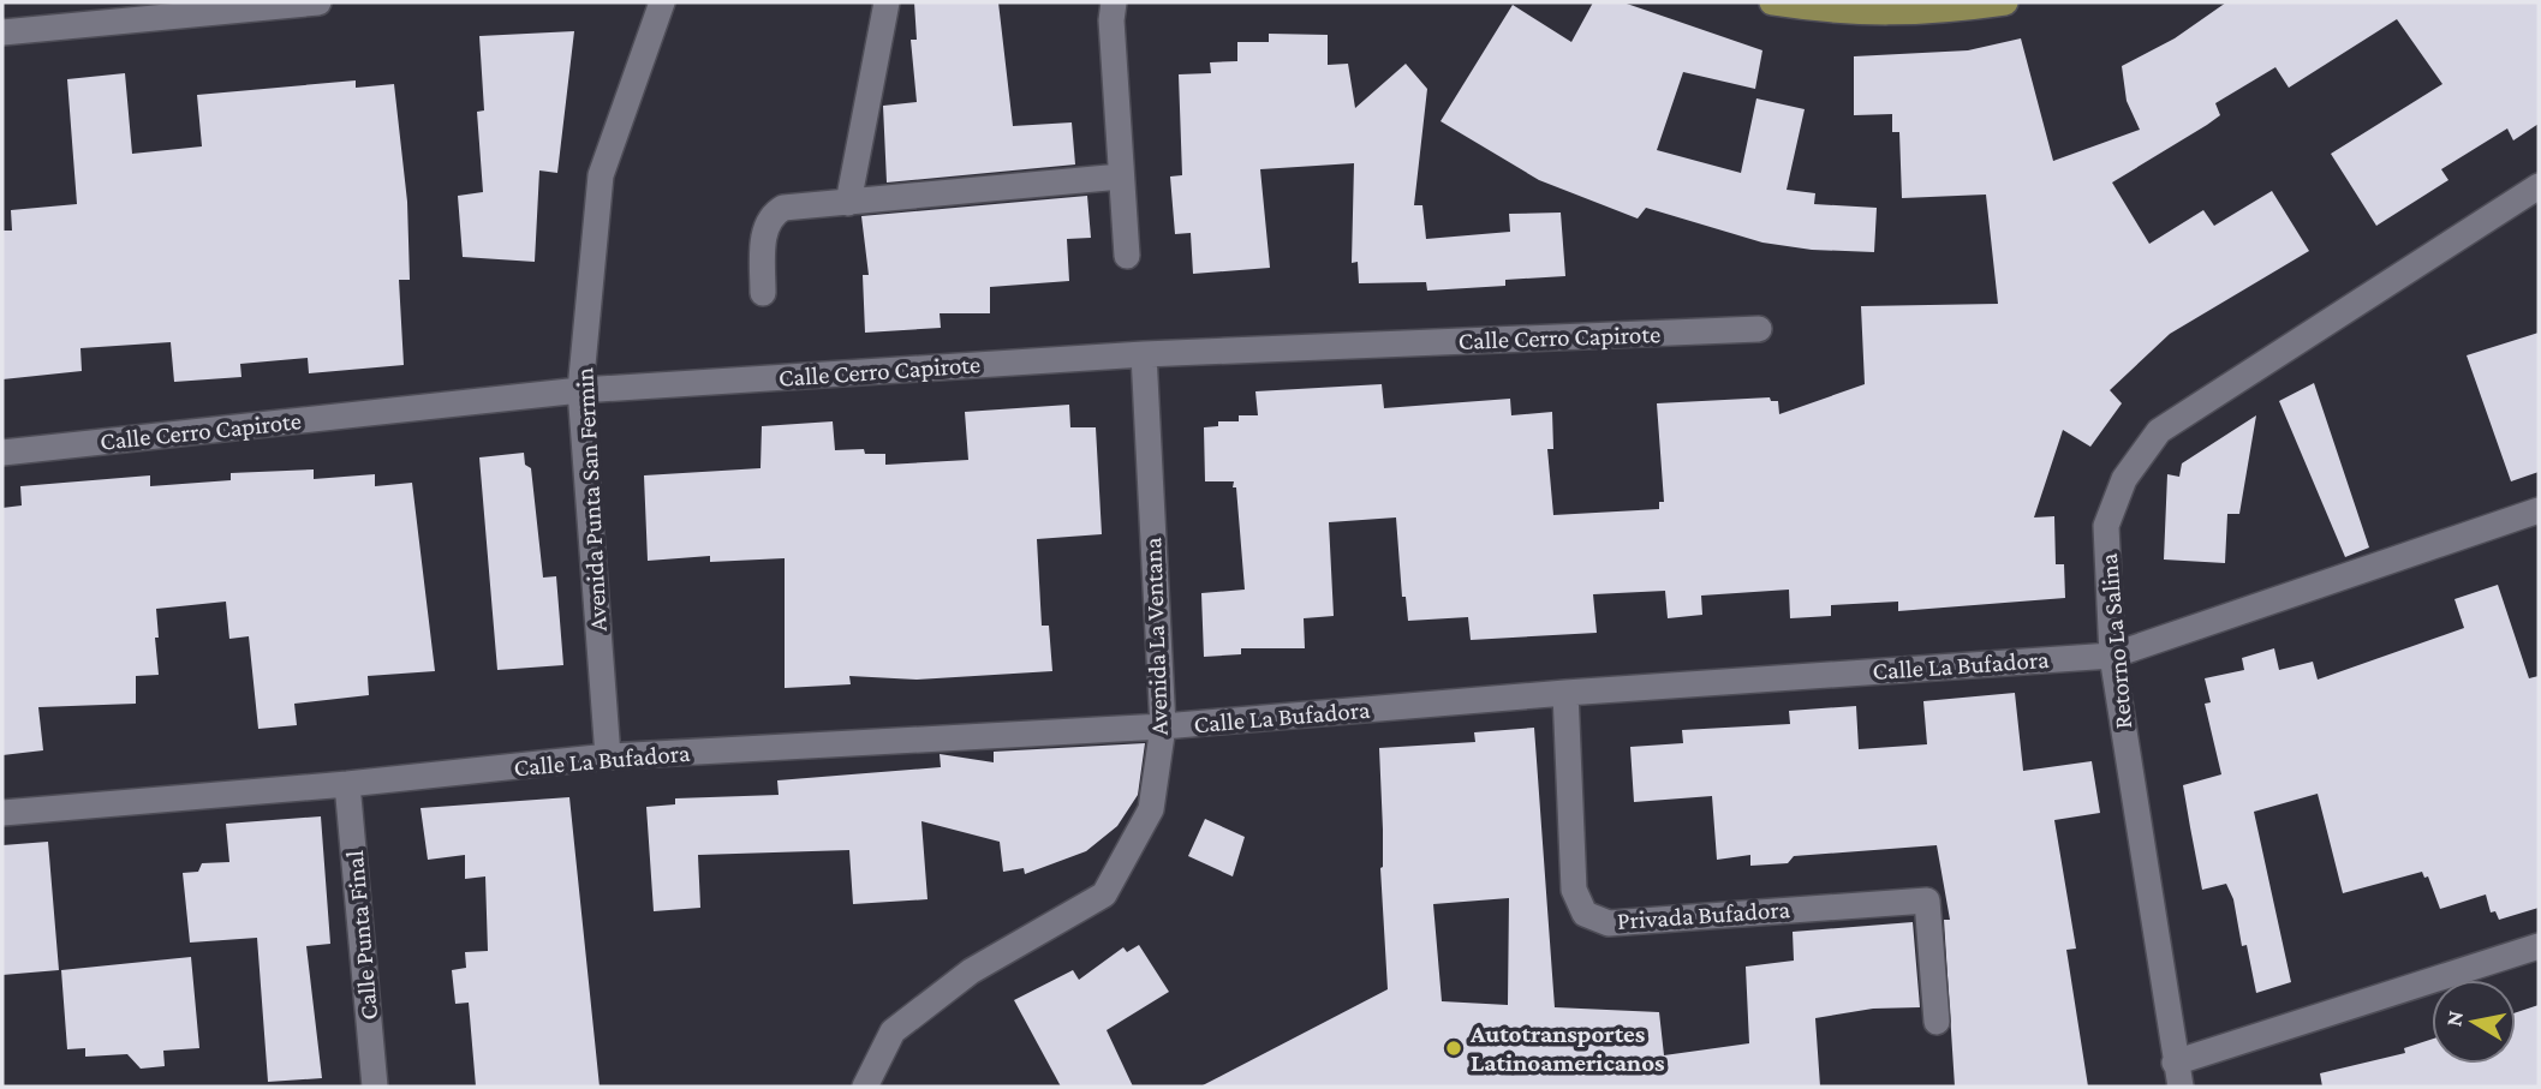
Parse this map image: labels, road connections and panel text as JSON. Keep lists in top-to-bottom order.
{
  "streets": {
    "street": [
      "Calle Cerro Capirote",
      "Avenida Punta San Fermin",
      "Avenida La Ventana",
      "Retorno La Salina",
      "Calle La Bufadora",
      "Privada Bufadora",
      "Calle Punta Final"
    ]
  },
  "crossings": [
    ["Calle Cerro Capirote", "Avenida Punta San Fermin"],
    ["Calle Cerro Capirote", "Avenida La Ventana"],
    ["Avenida Punta San Fermin", "Calle La Bufadora"],
    ["Avenida La Ventana", "Calle La Bufadora"],
    ["Retorno La Salina", "Calle La Bufadora"],
    ["Calle La Bufadora", "Privada Bufadora"],
    ["Calle La Bufadora", "Calle Punta Final"]
  ],
  "places": ["Autotransportes Latinoamericanos"],
  "north": "left"
}
